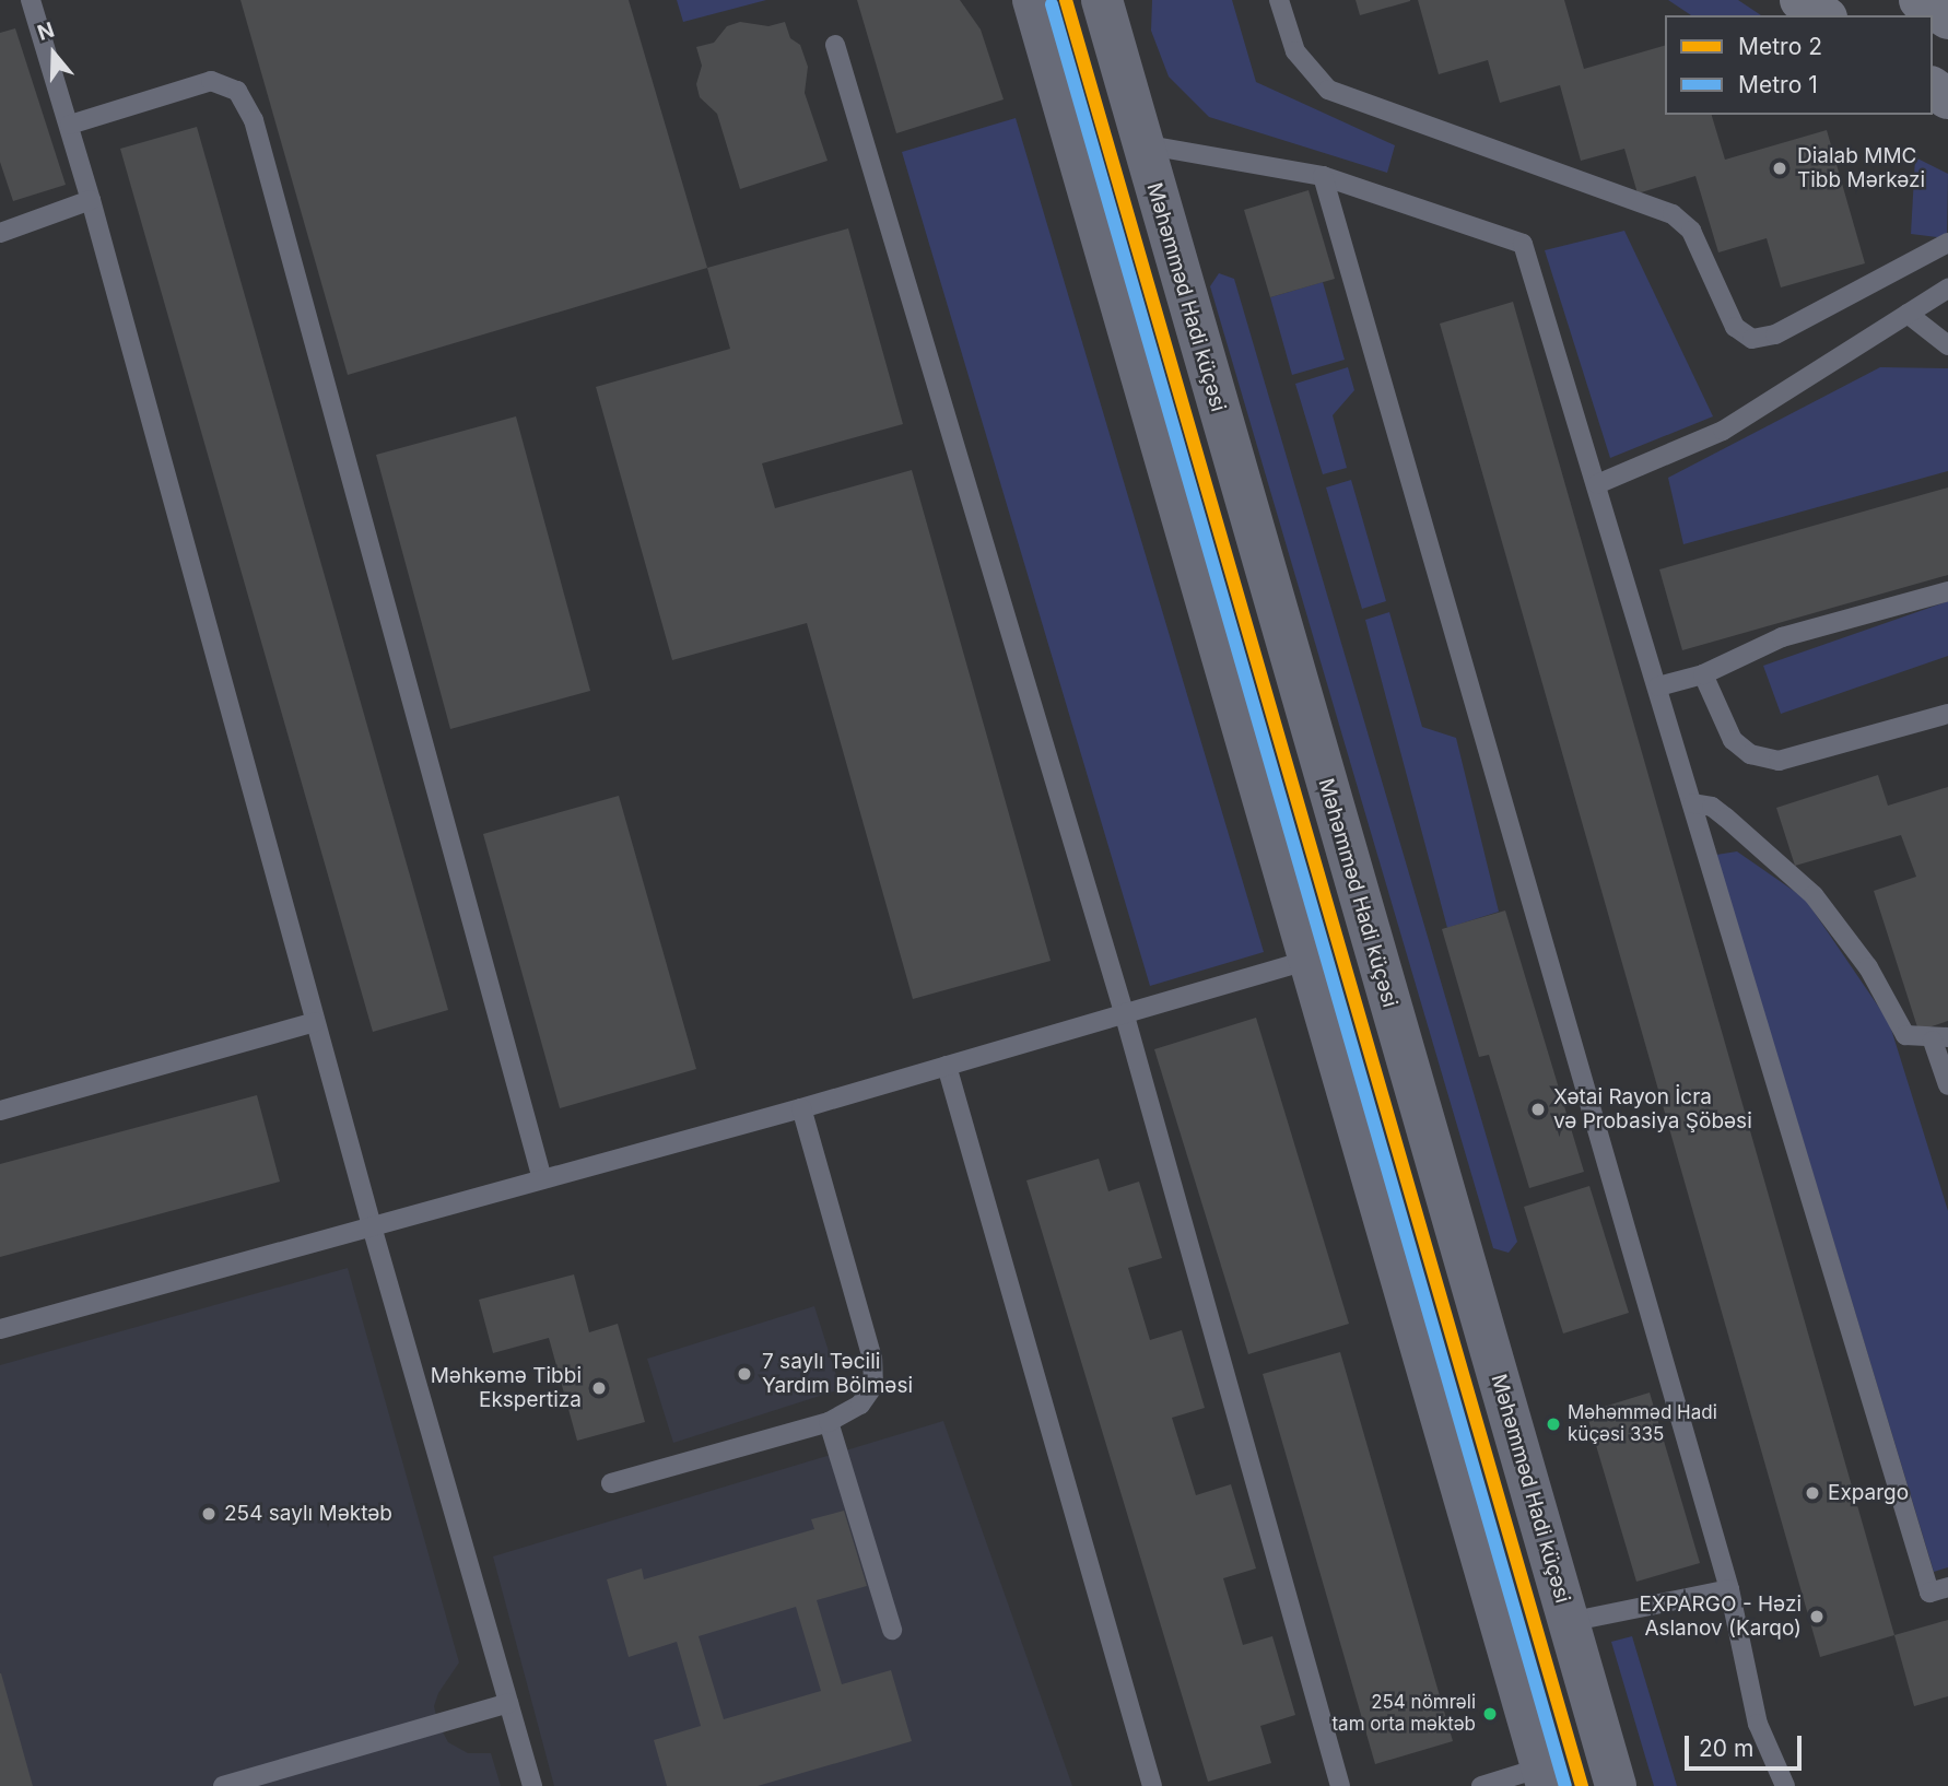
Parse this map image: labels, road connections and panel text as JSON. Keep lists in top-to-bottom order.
{
  "streets": {
    "street": ["Məhəmməd Hadi küçəsi"]
  },
  "places": [
    "Dialab MMC Tibb Mərkəzi",
    "Xətai Rayon İcra və Probasiya Şöbəsi",
    "7 saylı Təcili Yardım Bölməsi",
    "Məhkəmə Tibbi Ekspertiza",
    "Məhəmməd Hadi küçəsi 335",
    "Expargo",
    "254 saylı Məktəb",
    "EXPARGO - Həzi Aslanov (Karqo)",
    "254 nömrəli tam orta məktəb"
  ],
  "lines": ["metro line 2", "metro line 1"],
  "legend": ["Metro 2", "Metro 1"],
  "scale_bar": "20 m",
  "north": "top"
}
